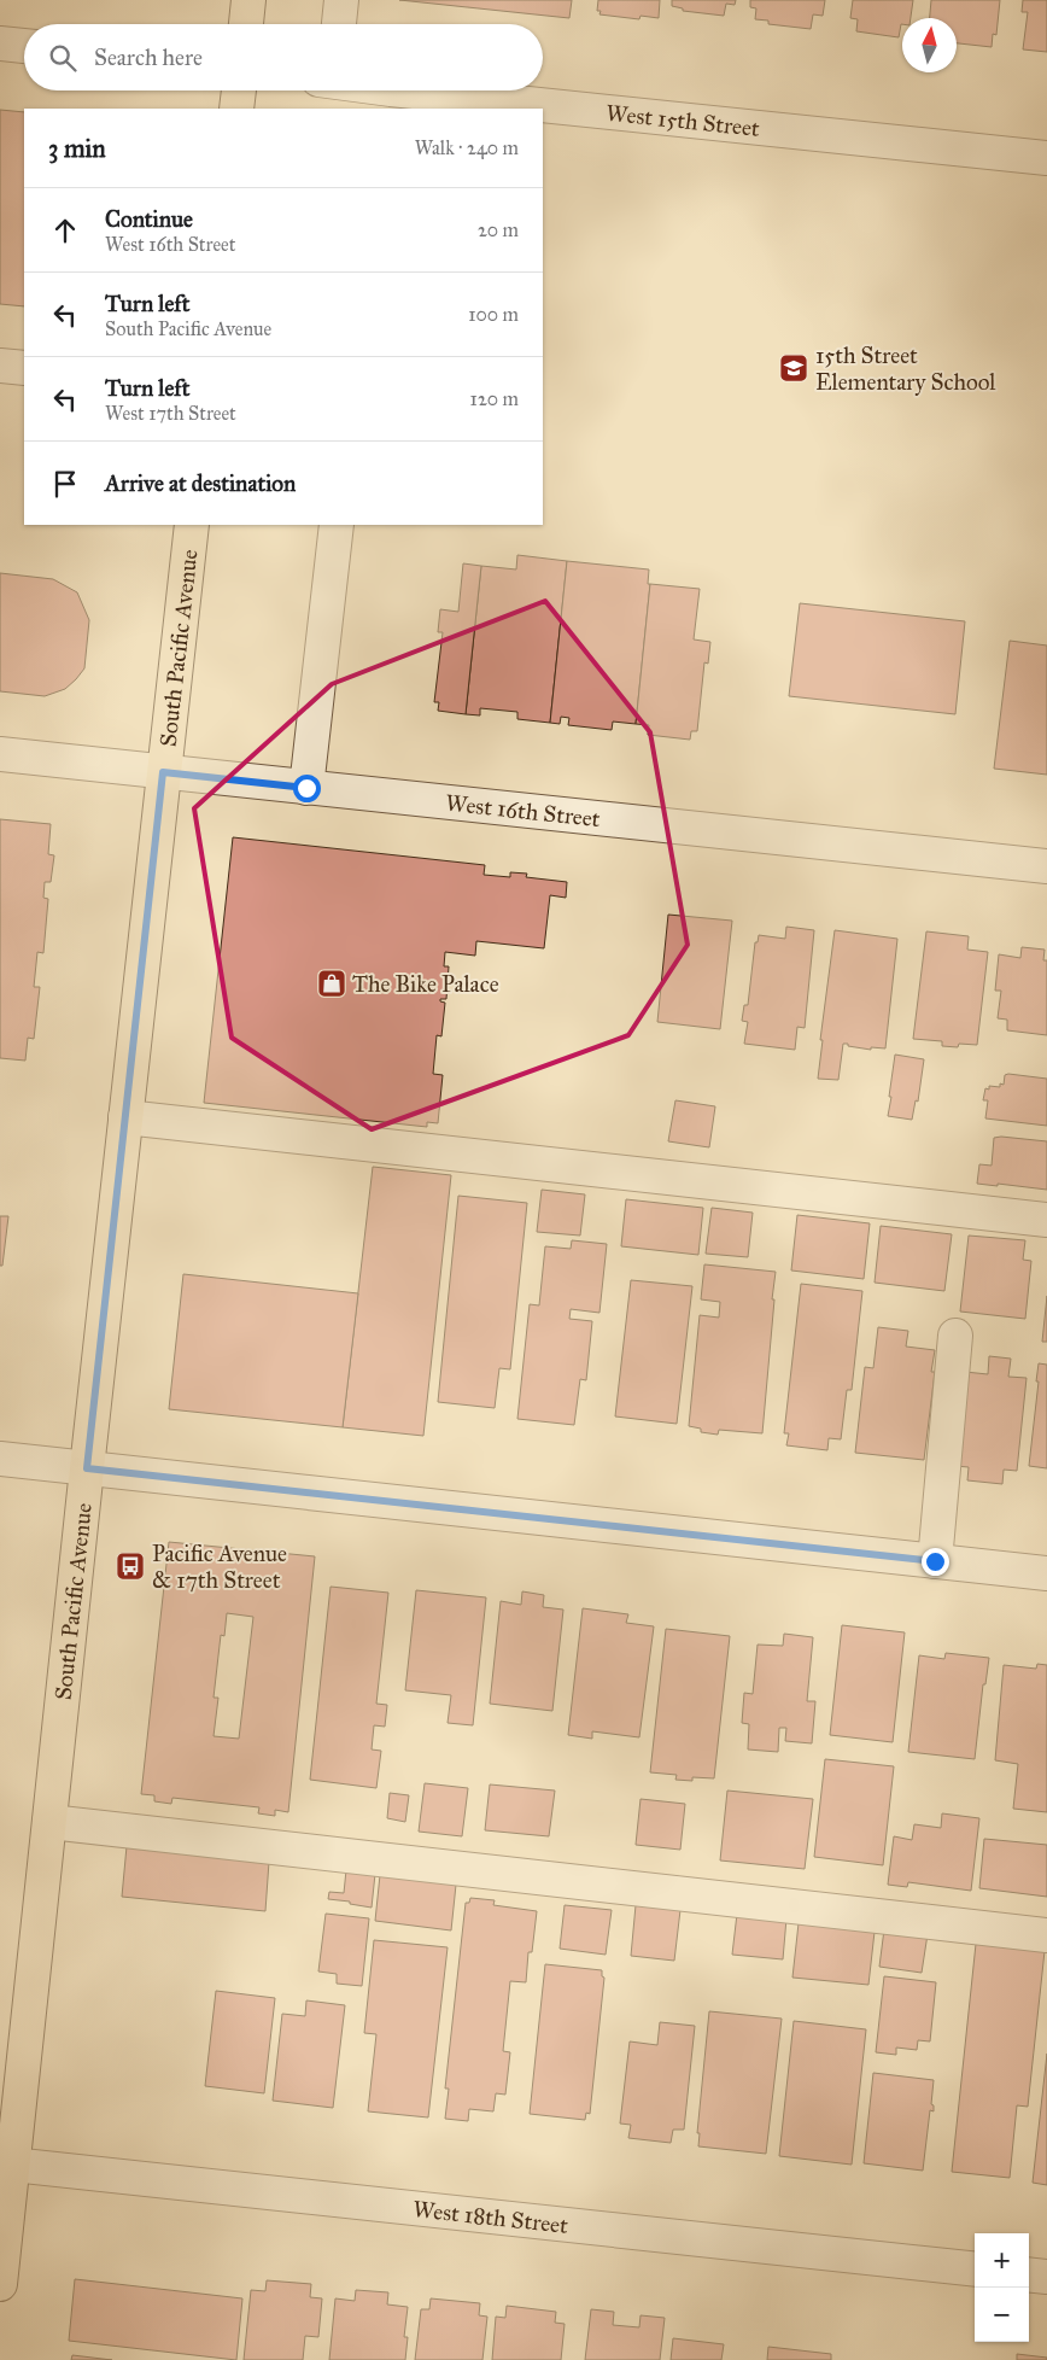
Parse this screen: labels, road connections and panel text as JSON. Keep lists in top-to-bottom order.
{
  "streets": {
    "main road": ["South Pacific Avenue"],
    "street": ["West 15th Street", "West 16th Street", "West 18th Street"]
  },
  "crossings": [
    ["South Pacific Avenue", "West 16th Street"],
    ["South Pacific Avenue", "West 18th Street"]
  ],
  "places": {
    "school or university": ["15th Street Elementary School"],
    "shop": ["The Bike Palace"],
    "bus stop": ["Pacific Avenue & 17th Street"]
  },
  "north": "top",
  "page": {
    "search": "Search here",
    "heading": ["3 min", "Walk · 240 m"],
    "list": [
      ["Continue", "West 16th Street", "20 m"],
      ["Turn left", "South Pacific Avenue", "100 m"],
      ["Turn left", "West 17th Street", "120 m"],
      "Arrive at destination"
    ],
    "map_buttons": ["+", "−"]
  }
}
